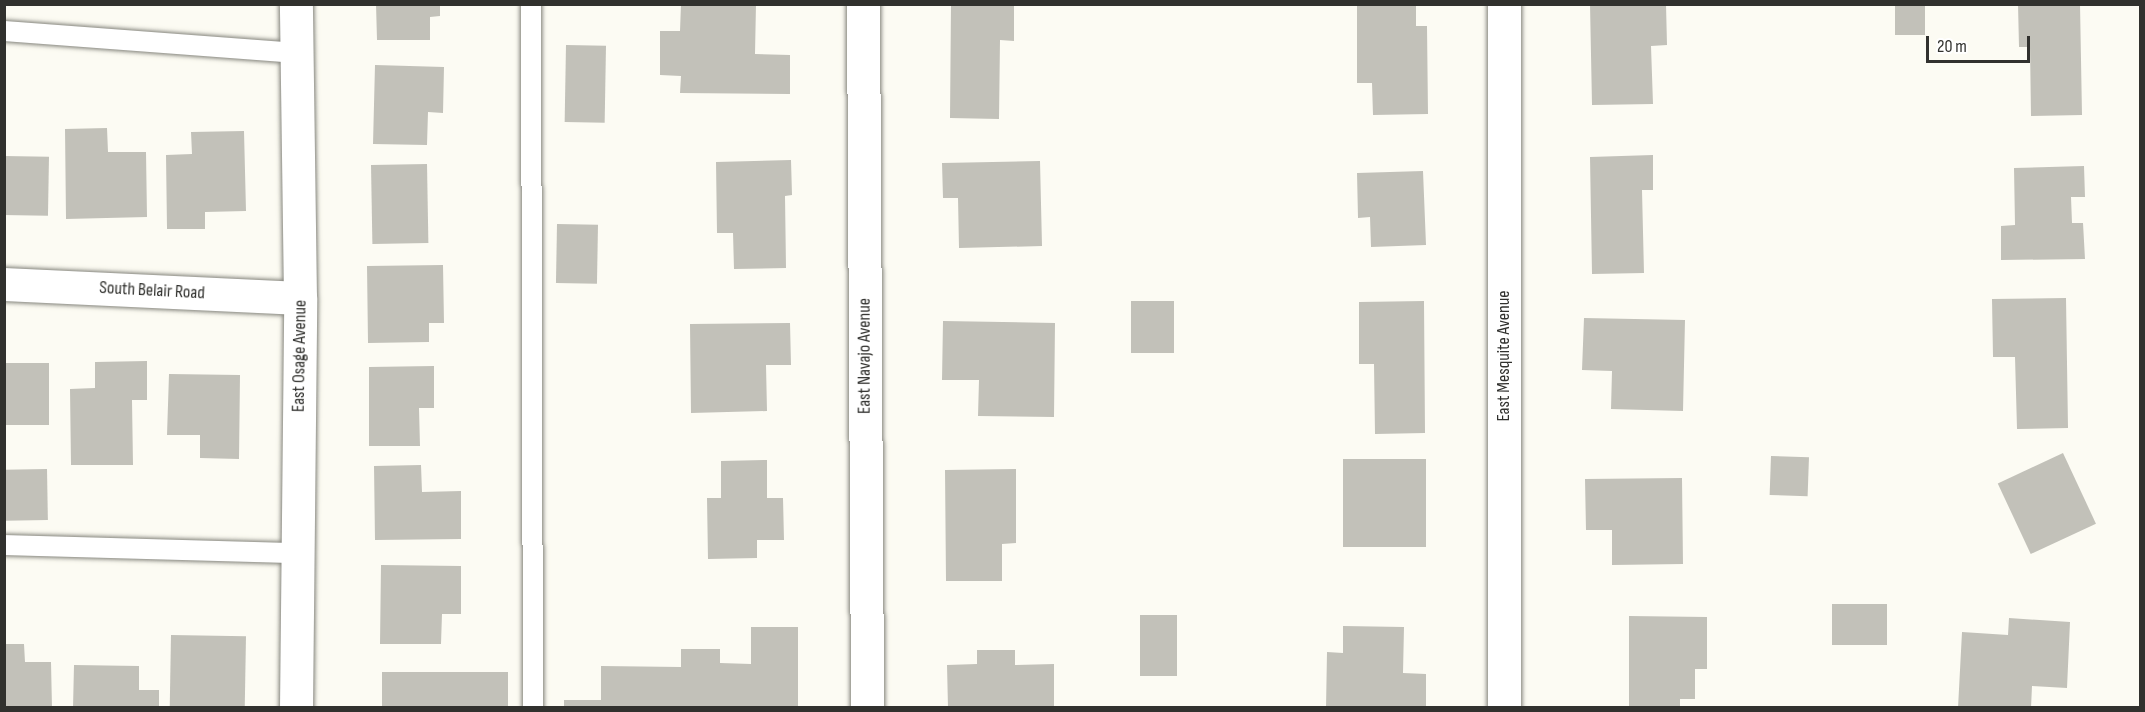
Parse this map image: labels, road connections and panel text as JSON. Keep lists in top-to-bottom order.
{
  "streets": {
    "street": [
      "South Belair Road",
      "East Osage Avenue",
      "East Navajo Avenue",
      "East Mesquite Avenue"
    ]
  },
  "crossings": [
    ["South Belair Road", "East Osage Avenue"]
  ],
  "scale_bar": "20 m"
}
